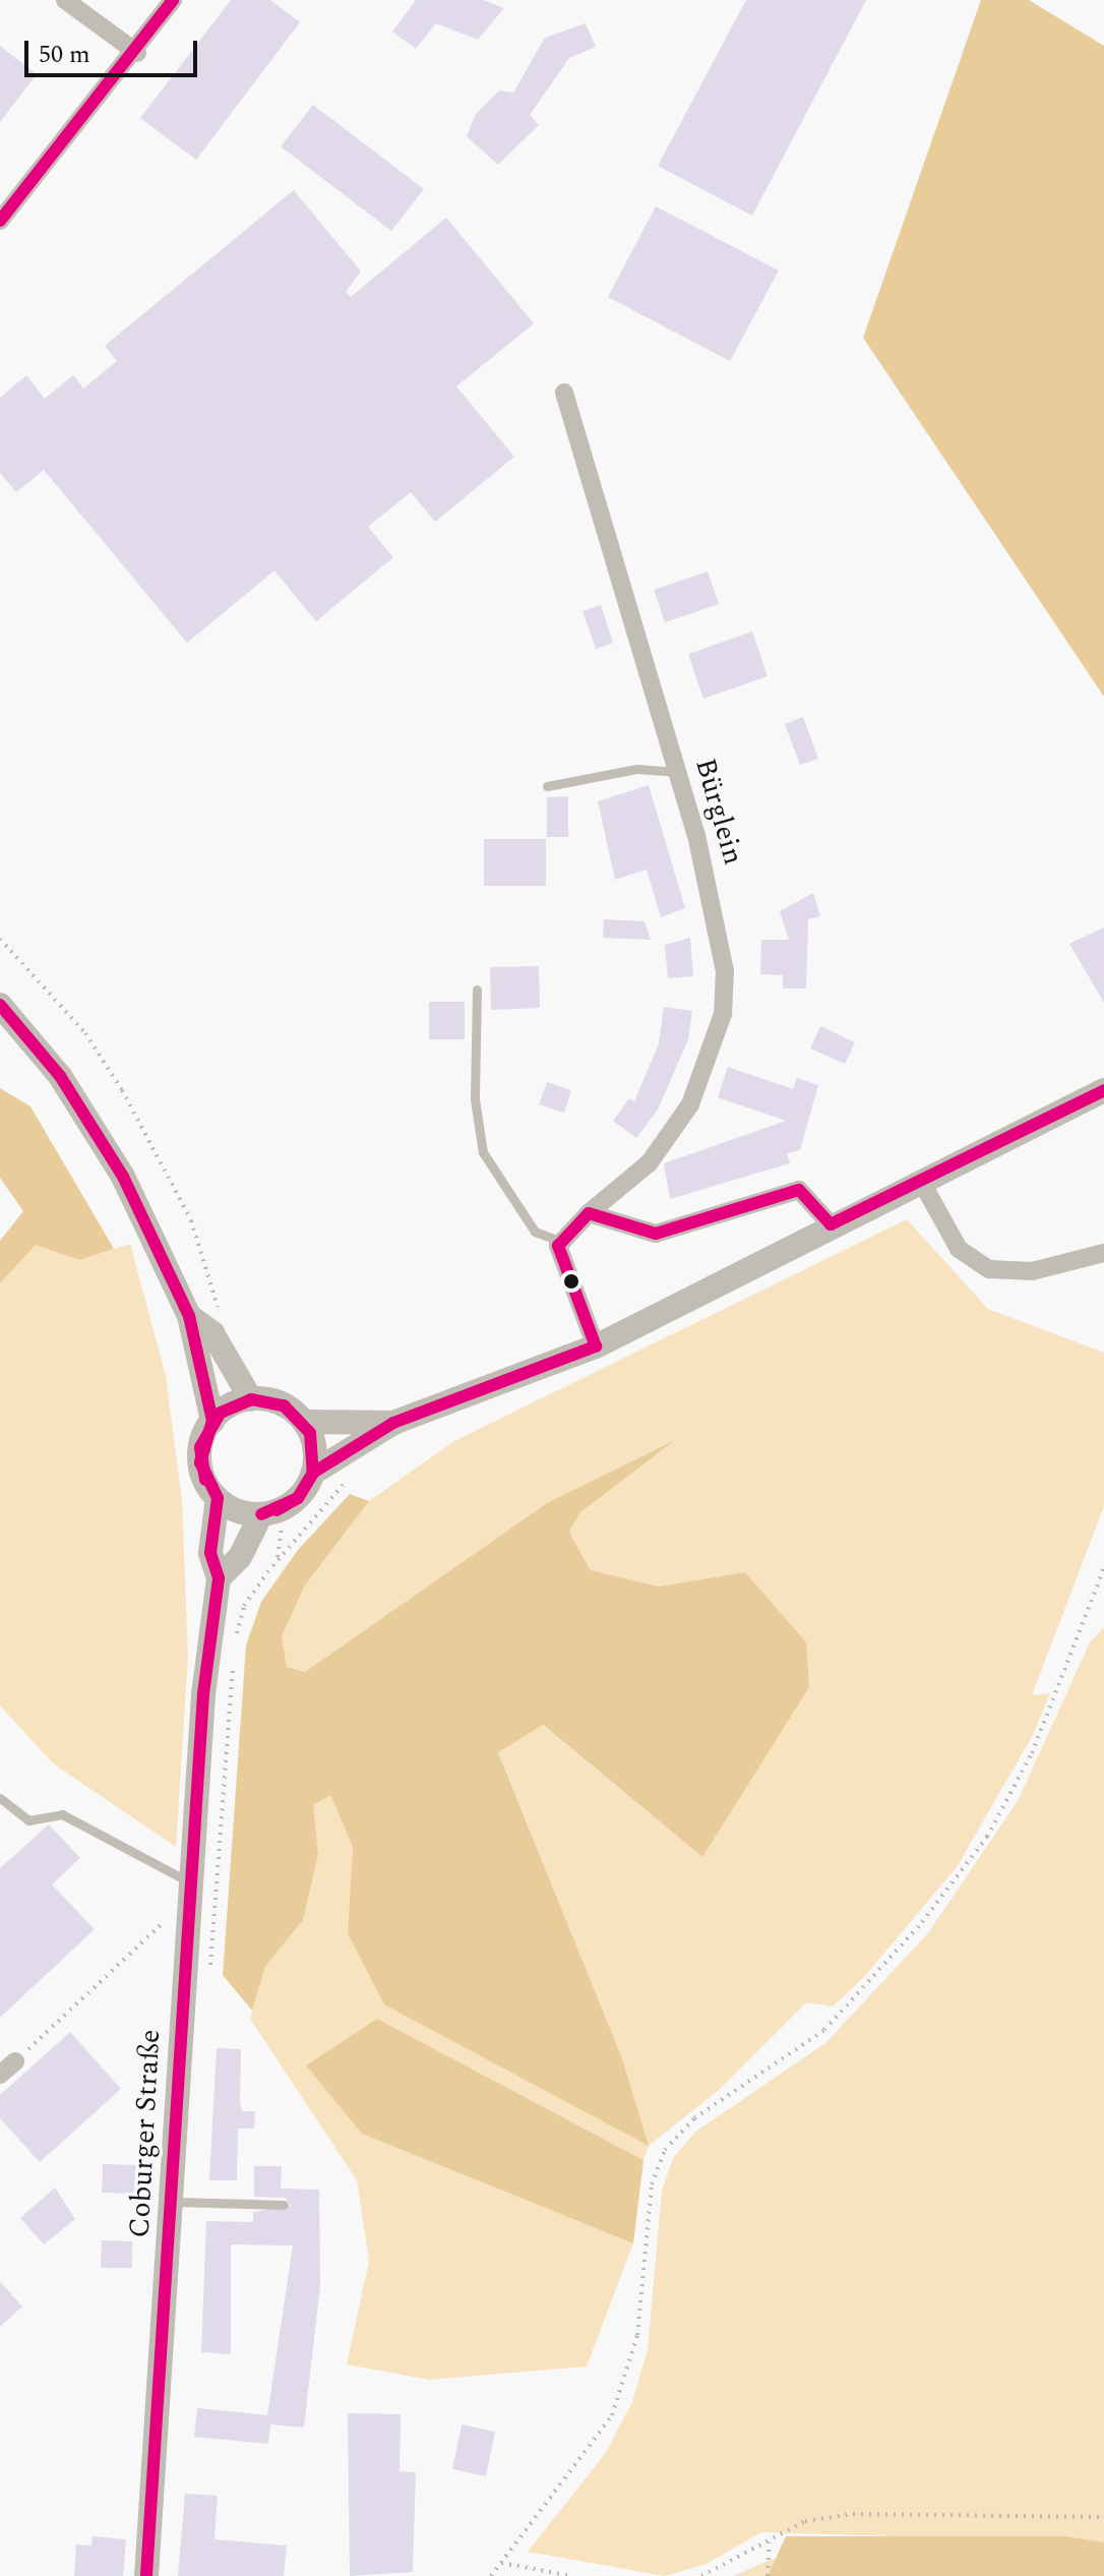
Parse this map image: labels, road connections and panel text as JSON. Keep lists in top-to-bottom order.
{
  "streets": {
    "street": ["Bürglein", "Coburger Straße"]
  },
  "scale_bar": "50 m"
}
